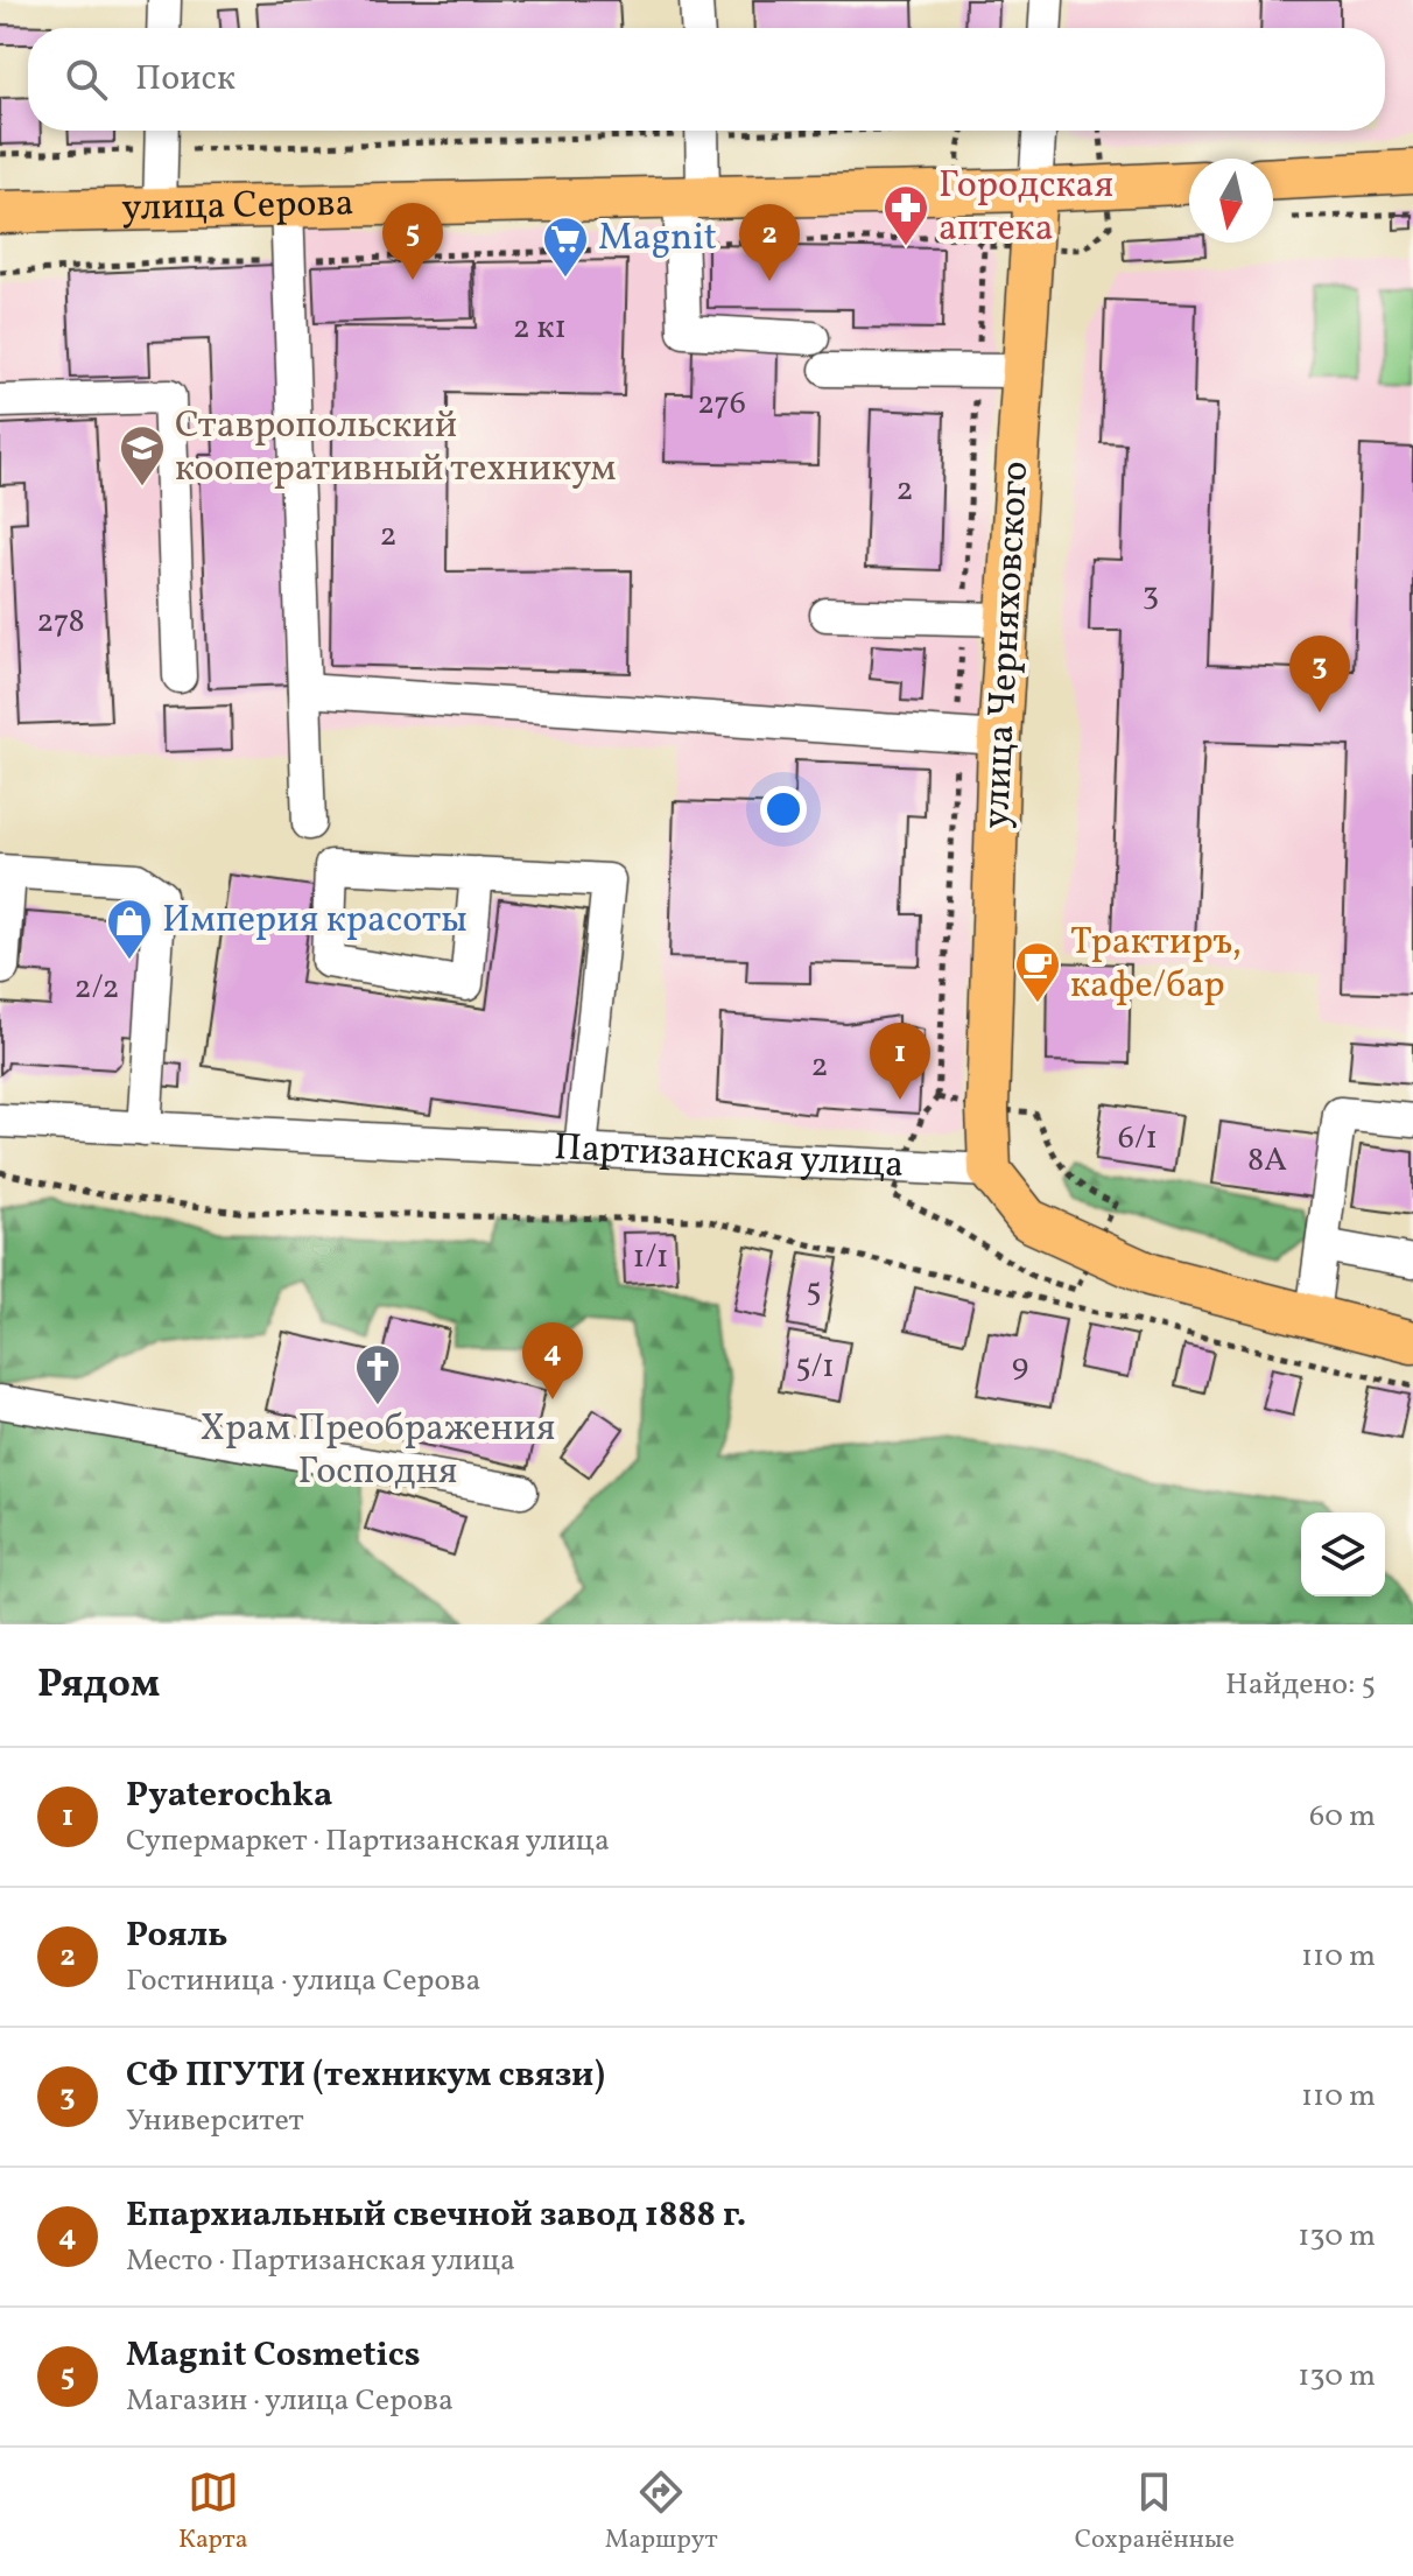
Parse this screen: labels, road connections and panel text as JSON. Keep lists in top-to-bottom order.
{
  "streets": {
    "main road": ["улица Серова", "улица Черняховского"],
    "street": ["Партизанская улица"]
  },
  "crossings": [
    ["улица Серова", "улица Черняховского"],
    ["улица Черняховского", "Партизанская улица"]
  ],
  "places": {
    "pharmacy": ["Городская аптека"],
    "supermarket": ["Magnit"],
    "school or university": ["Ставропольский кооперативный техникум"],
    "shop": ["Империя красоты"],
    "cafe": ["Трактиръ, кафе/бар"],
    "church": ["Храм Преображения Господня"]
  },
  "house_numbers": [
    "2 к1",
    "276",
    "2",
    "2",
    "3",
    "278",
    "2/2",
    "2",
    "6/1",
    "8А",
    "1/1",
    "5",
    "9",
    "5/1"
  ],
  "north": "bottom",
  "page": {
    "search": "Поиск",
    "pins": [
      "5",
      "2",
      "3",
      "1",
      "4"
    ],
    "heading": ["Рядом", "Найдено: 5"],
    "list": [
      {
        "mark": "1",
        "name": "Pyaterochka",
        "note": "Супермаркет · Партизанская улица",
        "value": "60 m"
      },
      {
        "mark": "2",
        "name": "Рояль",
        "note": "Гостиница · улица Серова",
        "value": "110 m"
      },
      {
        "mark": "3",
        "name": "СФ ПГУТИ (техникум связи)",
        "note": "Университет",
        "value": "110 m"
      },
      {
        "mark": "4",
        "name": "Епархиальный свечной завод 1888 г.",
        "note": "Место · Партизанская улица",
        "value": "130 m"
      },
      {
        "mark": "5",
        "name": "Magnit Cosmetics",
        "note": "Магазин · улица Серова",
        "value": "130 m"
      }
    ],
    "nav": ["Карта", "Маршрут", "Сохранённые"]
  }
}
